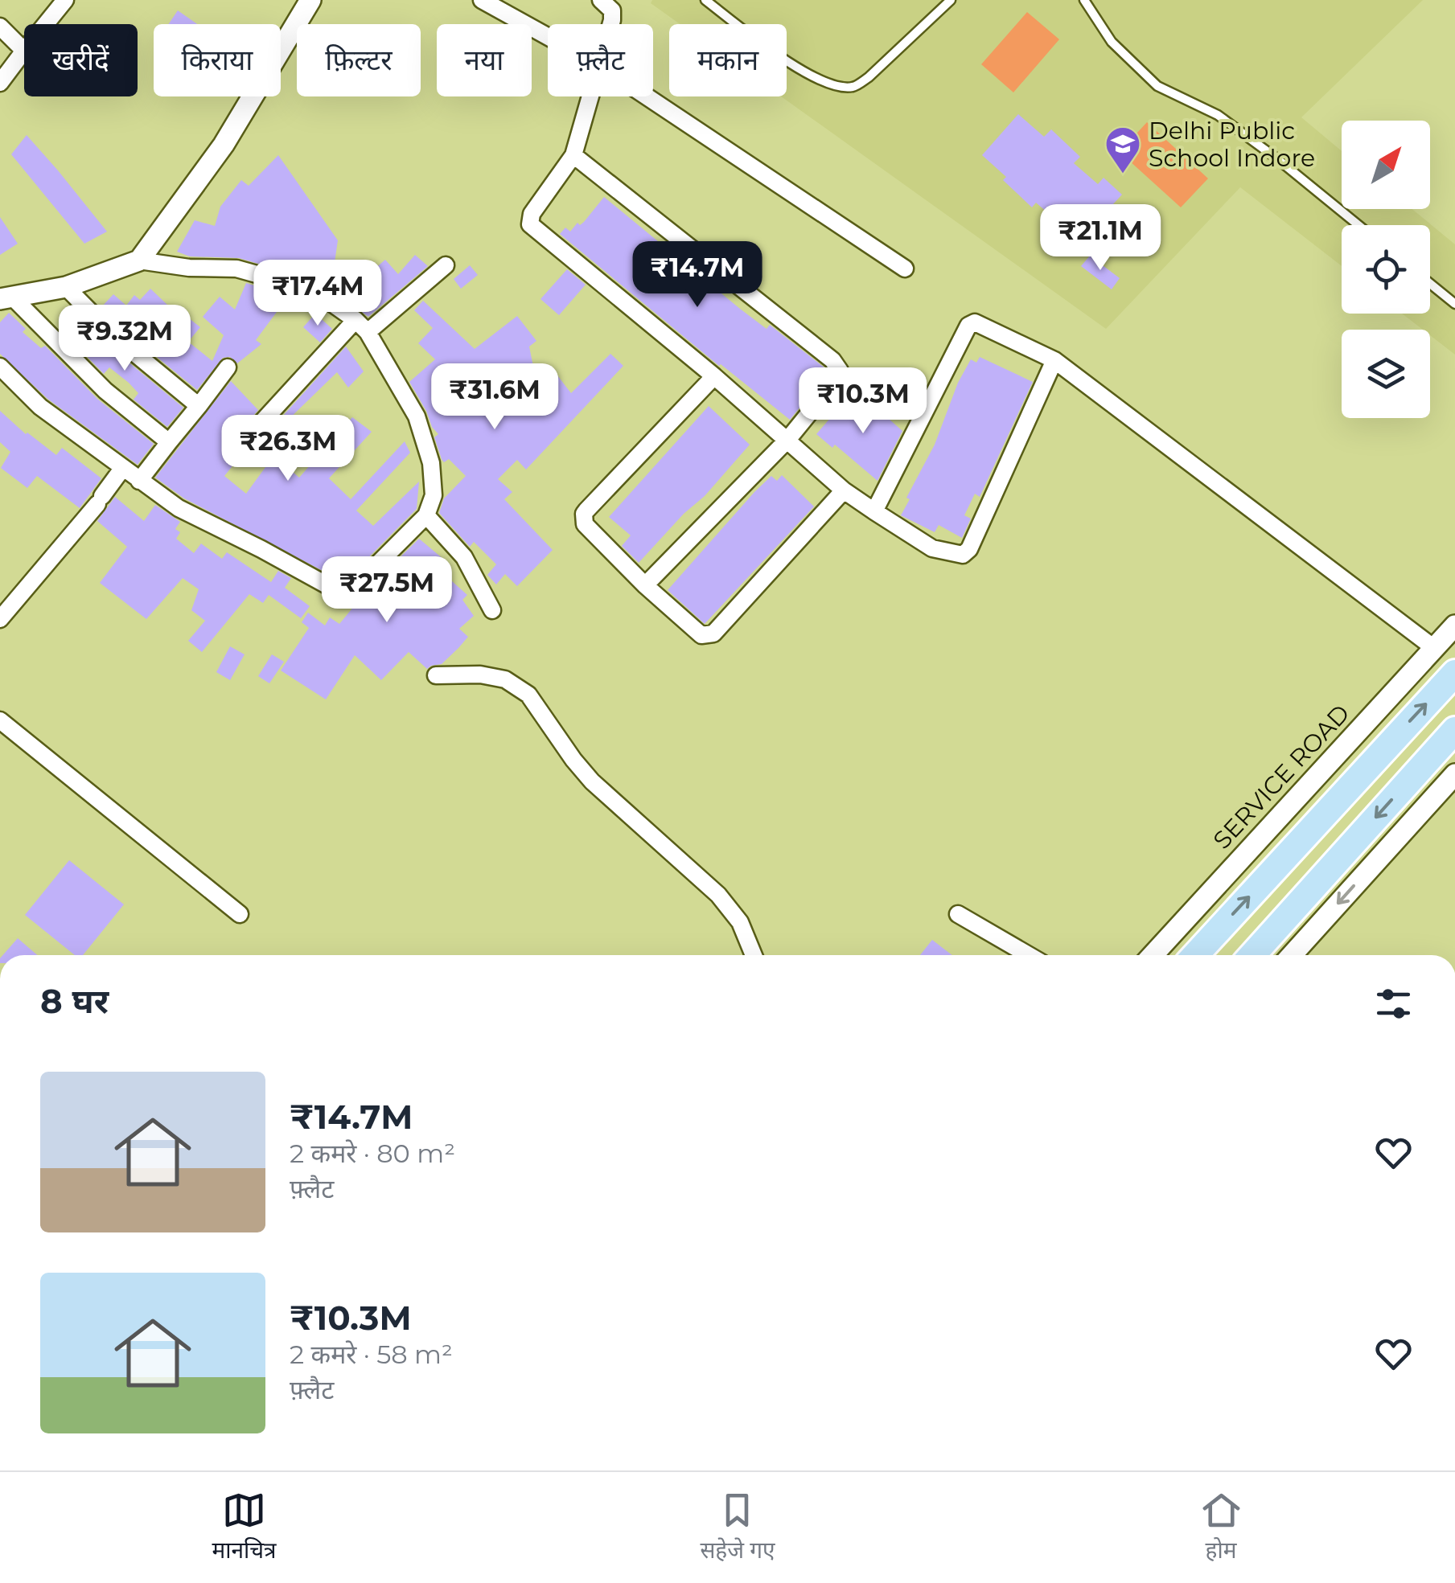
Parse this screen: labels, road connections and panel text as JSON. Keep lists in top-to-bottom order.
{
  "streets": {
    "street": ["SERVICE ROAD"]
  },
  "places": {
    "school or university": ["Delhi Public School Indore"]
  },
  "north": "top right",
  "page": {
    "chip": [
      "खरीदें",
      "किराया",
      "फ़िल्टर",
      "नया",
      "फ़्लैट",
      "मकान"
    ],
    "price": [
      "₹21.1M",
      "₹14.7M",
      "₹17.4M",
      "₹9.32M",
      "₹31.6M",
      "₹10.3M",
      "₹26.3M",
      "₹27.5M"
    ],
    "heading": "8 घर",
    "list": [
      {
        "name": "₹14.7M",
        "note": "2 कमरे · 80 m² · फ़्लैट"
      },
      {
        "name": "₹10.3M",
        "note": "2 कमरे · 58 m² · फ़्लैट"
      }
    ],
    "tabs": ["मानचित्र", "सहेजे गए", "होम"]
  }
}
